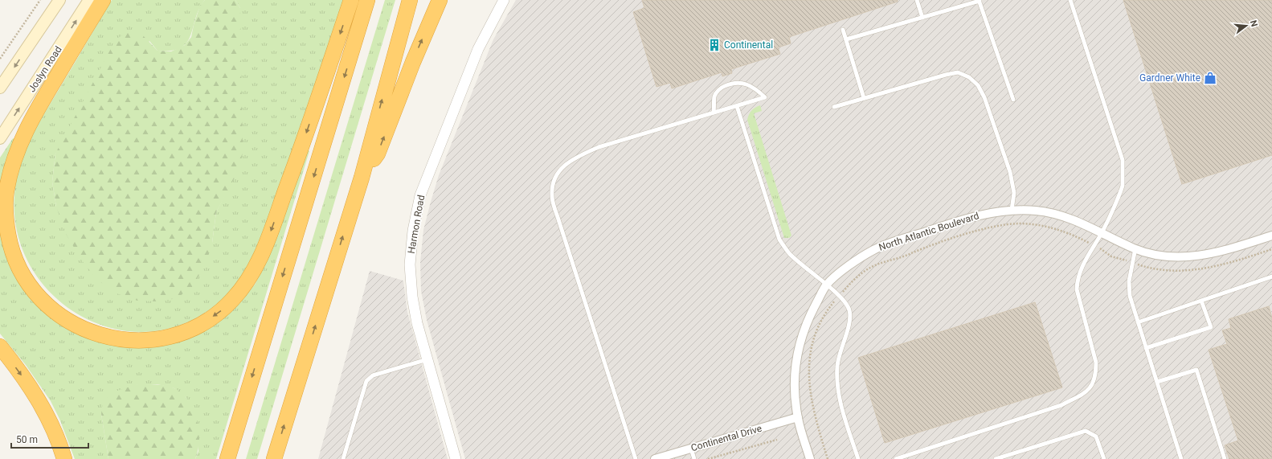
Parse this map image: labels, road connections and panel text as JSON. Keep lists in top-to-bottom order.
{
  "streets": {
    "main road": ["Joslyn Road"],
    "street": ["Harmon Road", "North Atlantic Boulevard", "Continental Drive"]
  },
  "crossings": [
    ["North Atlantic Boulevard", "Continental Drive"]
  ],
  "places": {
    "building": ["Continental"],
    "shop": ["Gardner White"]
  },
  "scale_bar": "50 m",
  "north": "right"
}
